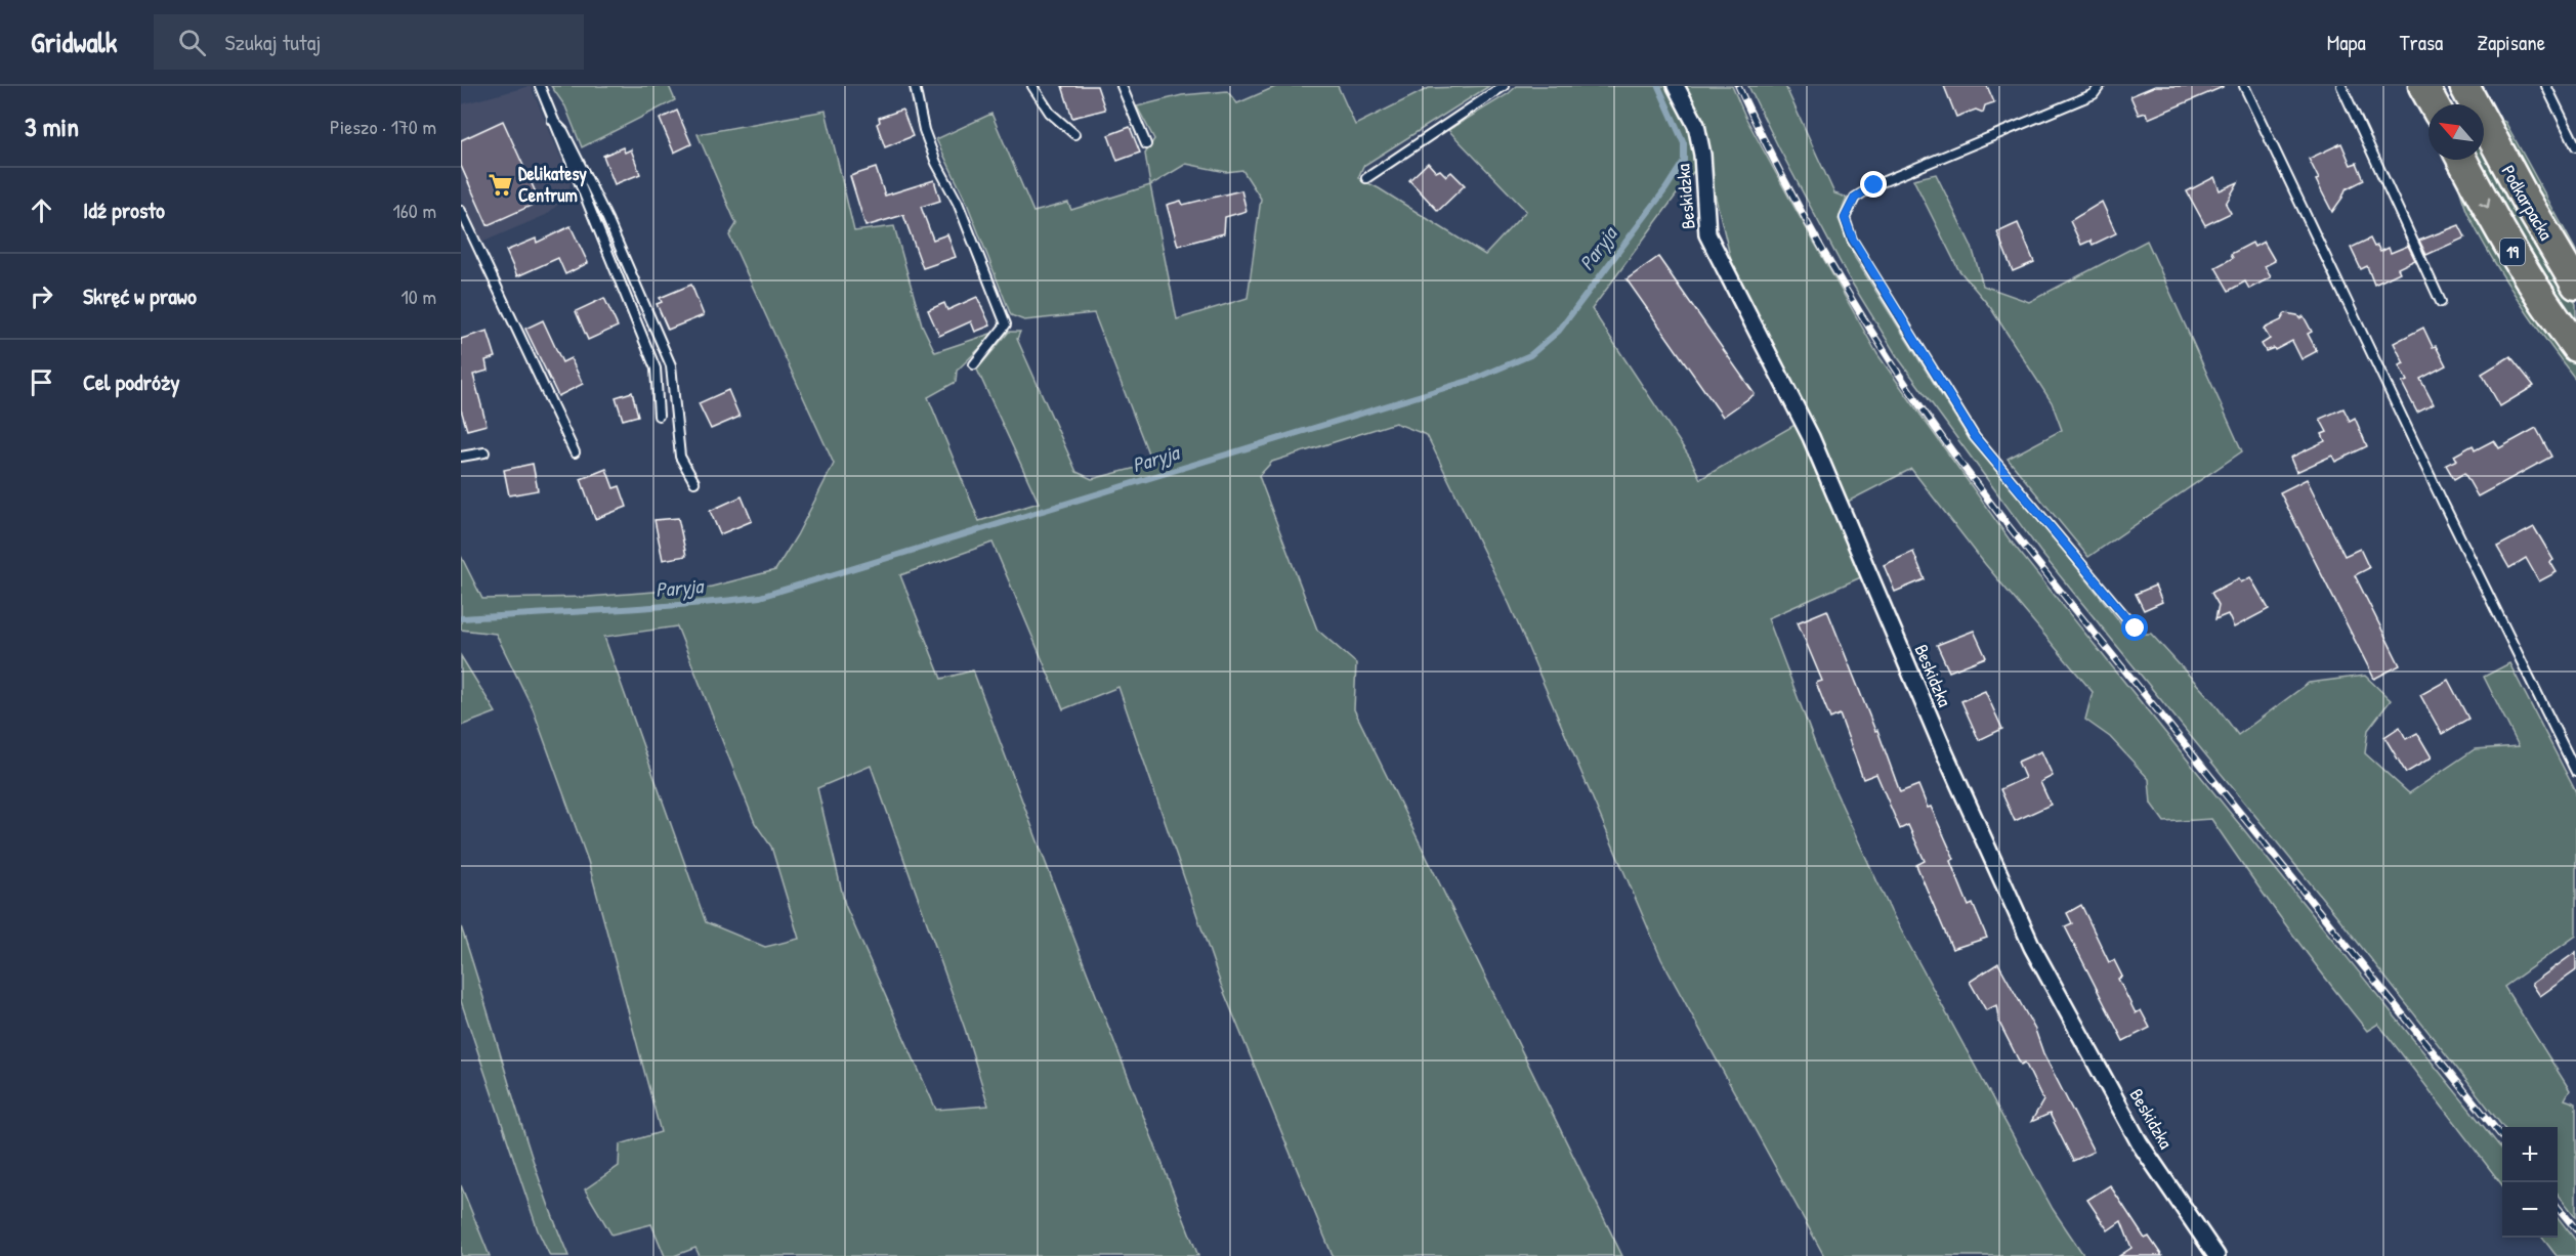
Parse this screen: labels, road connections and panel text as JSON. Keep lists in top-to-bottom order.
{
  "streets": {
    "highway": ["Podkarpacka", "19"],
    "street": ["Beskidzka"]
  },
  "water": ["Paryja"],
  "places": {
    "supermarket": ["Delikatesy Centrum"]
  },
  "north": "top left",
  "page": {
    "header": "Gridwalk",
    "search": "Szukaj tutaj",
    "nav": ["Mapa", "Trasa", "Zapisane"],
    "heading": ["3 min", "Pieszo · 170 m"],
    "list": [
      ["Idź prosto", "160 m"],
      ["Skręć w prawo", "10 m"],
      "Cel podróży"
    ],
    "map_buttons": ["+", "−"]
  }
}
